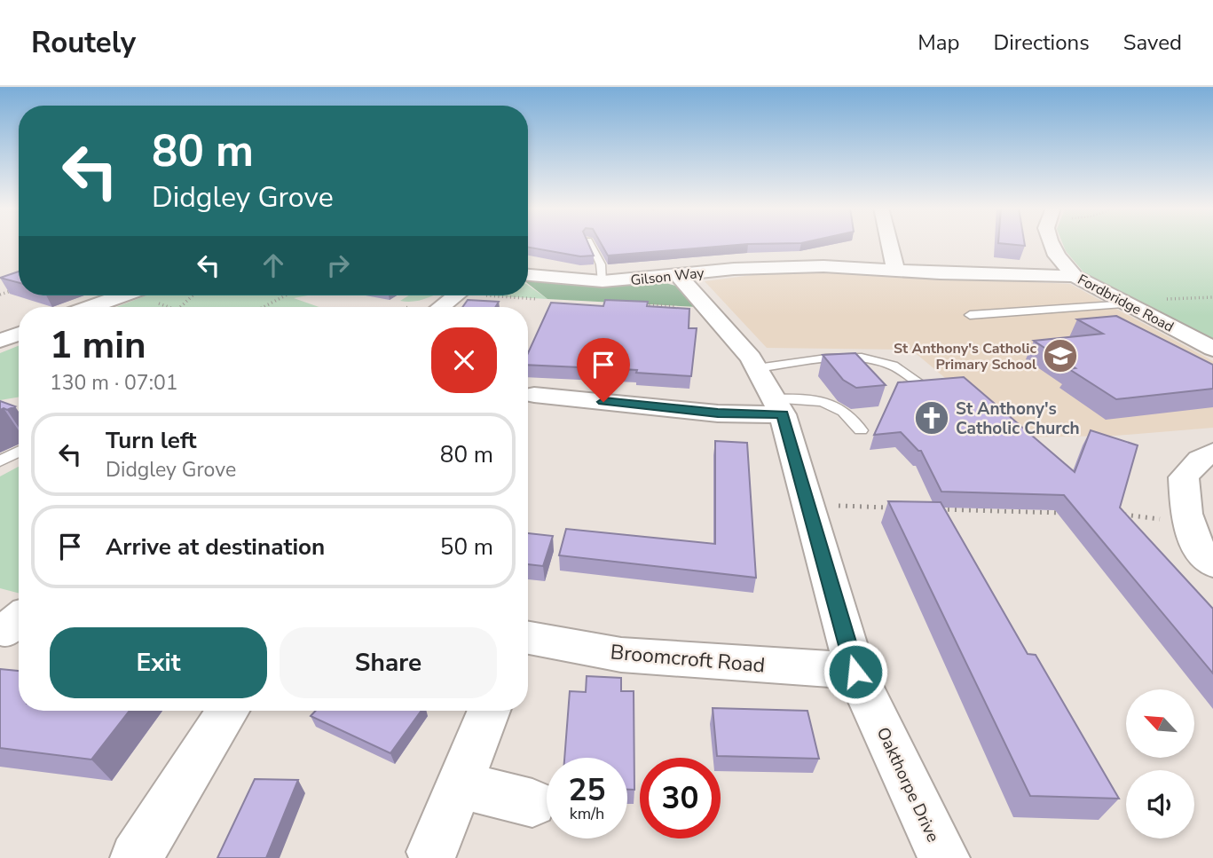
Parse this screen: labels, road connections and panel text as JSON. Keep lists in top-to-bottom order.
{
  "streets": {
    "street": [
      "Gilson Way",
      "Fordbridge Road",
      "Broomcroft Road",
      "Oakthorpe Drive"
    ]
  },
  "crossings": [
    ["Gilson Way", "Fordbridge Road"],
    ["Gilson Way", "Oakthorpe Drive"],
    ["Broomcroft Road", "Oakthorpe Drive"]
  ],
  "places": {
    "school or university": ["St Anthony's Catholic Primary School"],
    "church": ["St Anthony's Catholic Church"]
  },
  "north": "top left",
  "page": {
    "header": "Routely",
    "nav": ["Map", "Directions", "Saved"],
    "turn": ["80 m", "Didgley Grove"],
    "heading": ["1 min", "130 m · 07:01"],
    "list": [
      {
        "name": "Turn left",
        "note": "Didgley Grove",
        "value": "80 m"
      },
      {
        "name": "Arrive at destination",
        "value": "50 m"
      }
    ],
    "buttons": ["Exit", "Share"],
    "speed": "25 km/h",
    "limit": "30"
  }
}
